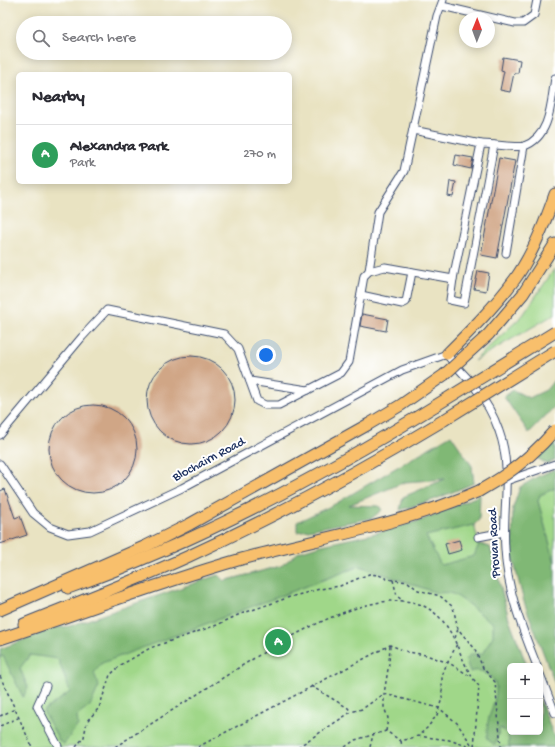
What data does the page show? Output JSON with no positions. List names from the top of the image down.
{
  "streets": {
    "street": ["Blochairn Road", "Provan Road"]
  },
  "crossings": [
    ["Blochairn Road", "Provan Road"]
  ],
  "north": "top",
  "page": {
    "search": "Search here",
    "heading": "Nearby",
    "list": [
      {
        "mark": "A",
        "name": "Alexandra Park",
        "note": "Park",
        "value": "270 m"
      }
    ],
    "pins": "A",
    "map_buttons": ["+", "−"]
  }
}
